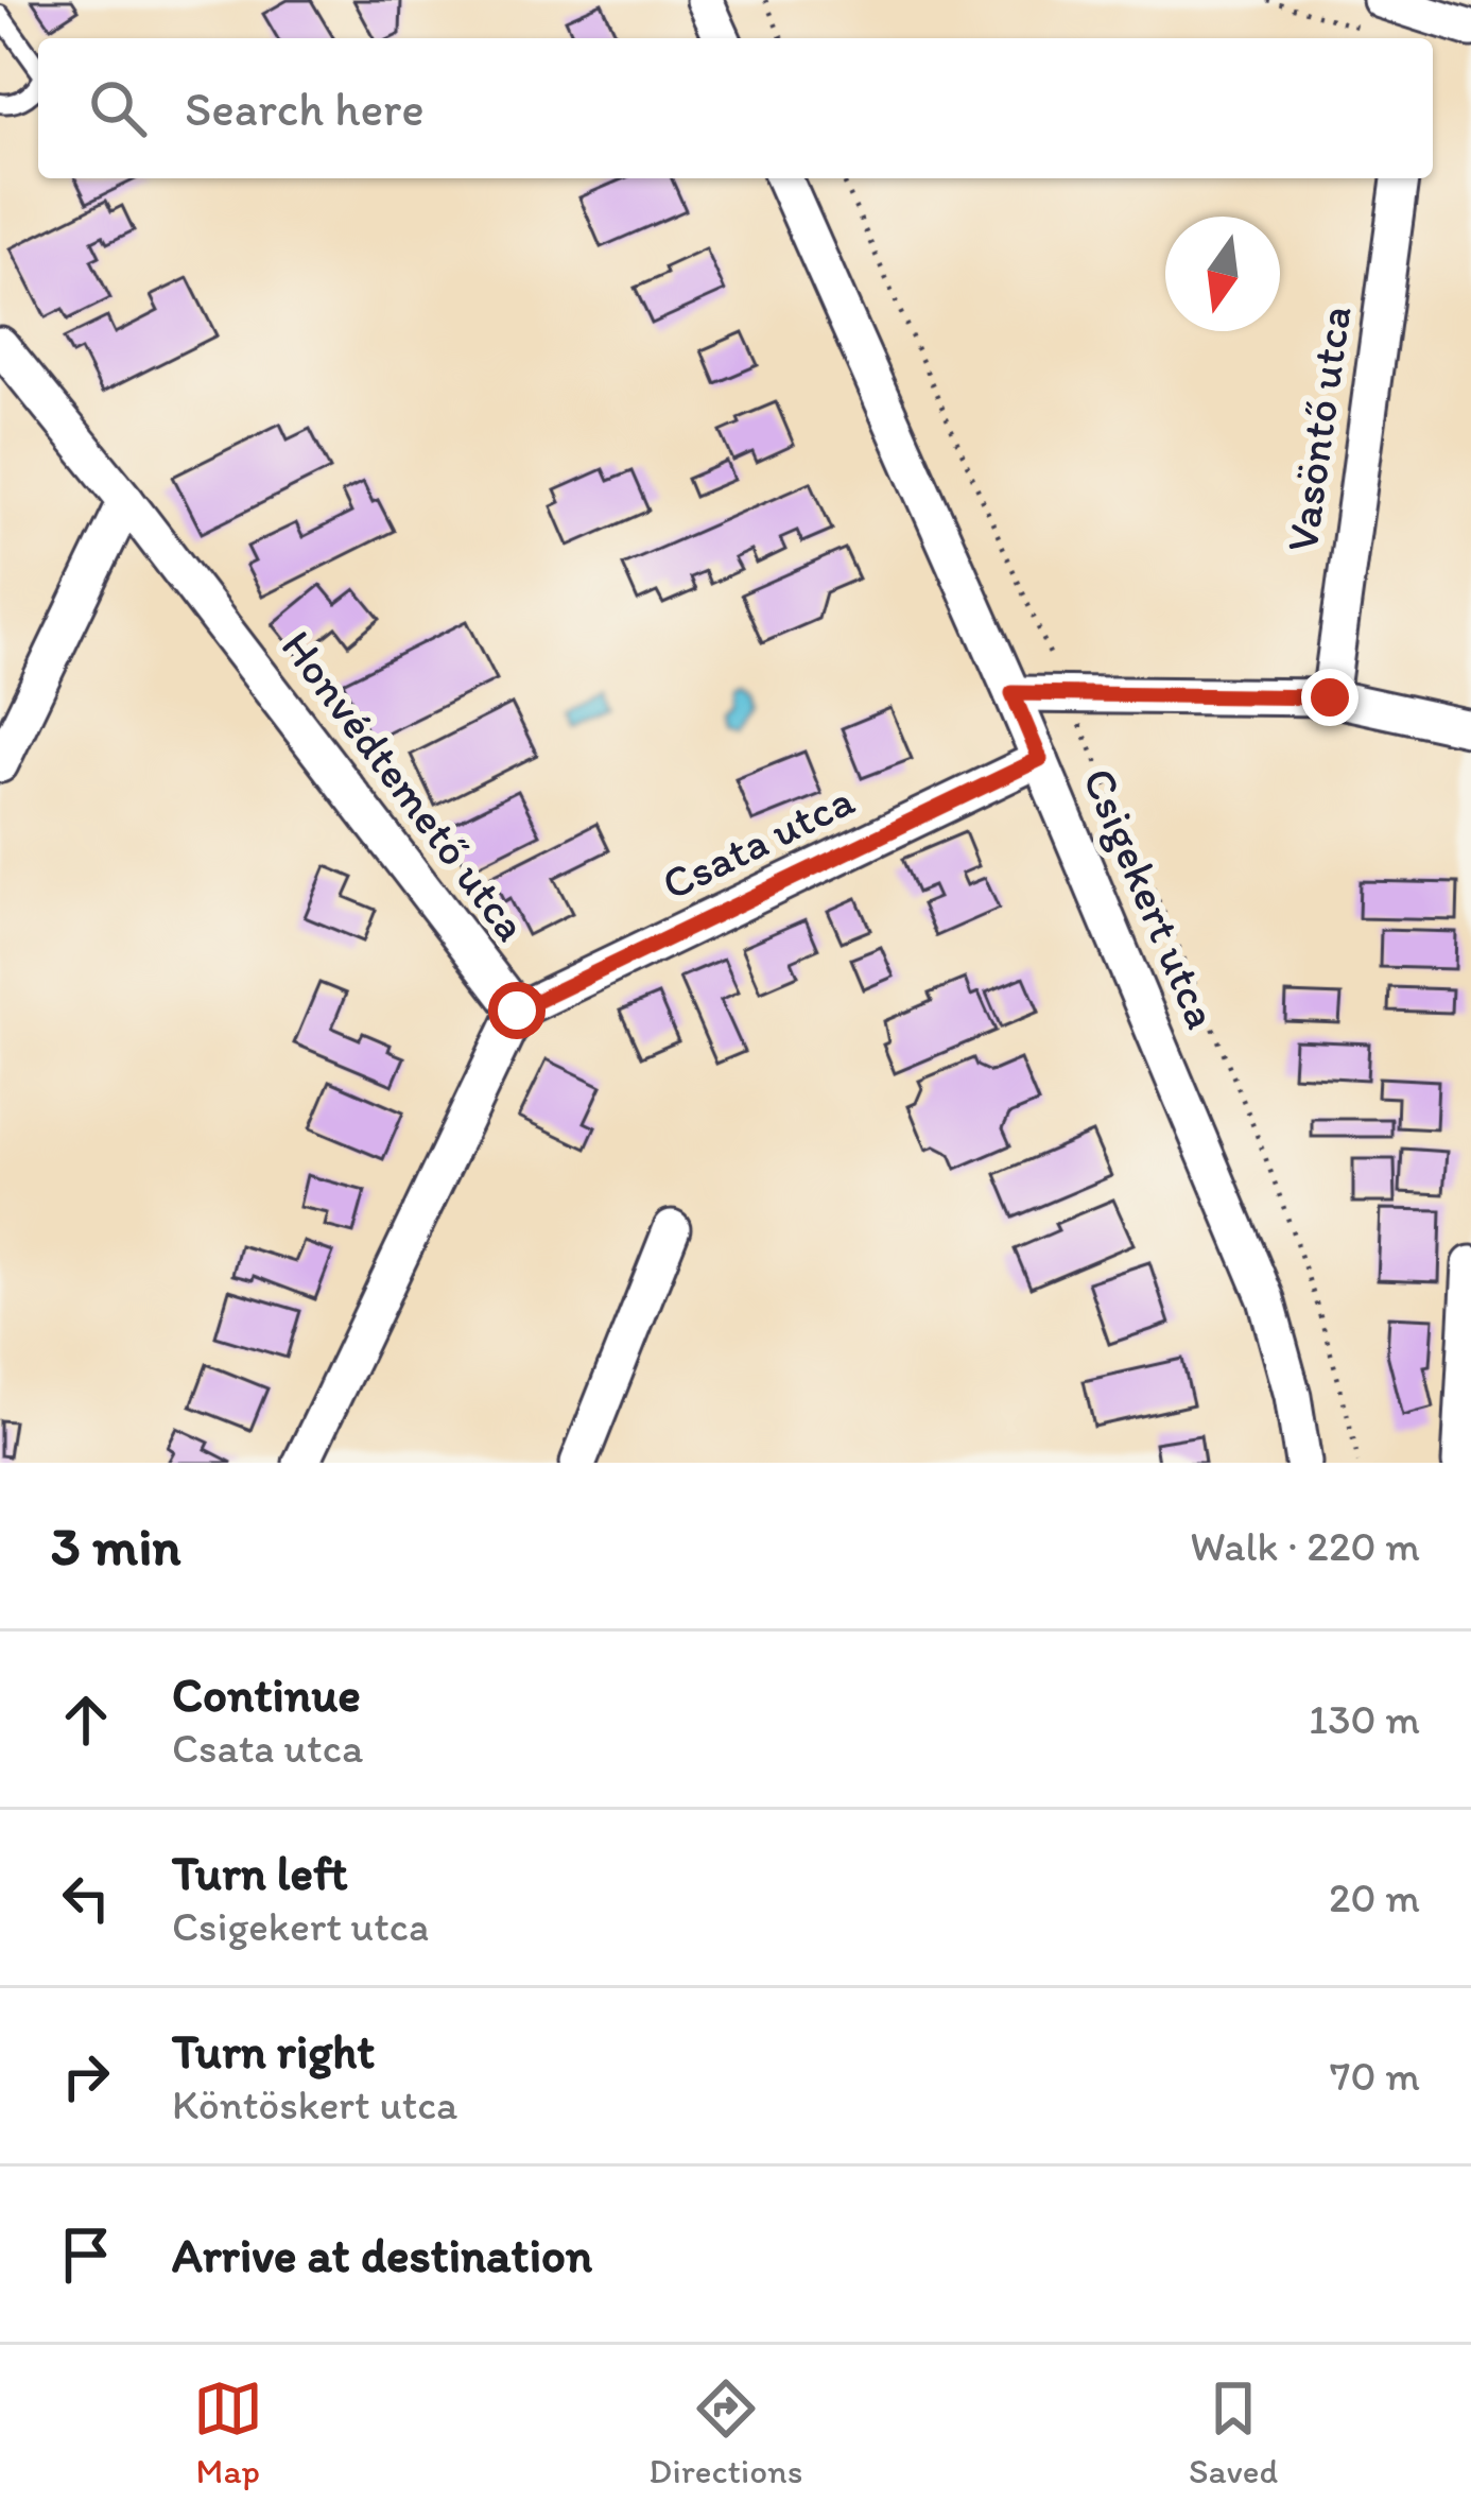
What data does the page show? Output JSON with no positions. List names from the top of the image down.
{
  "streets": {
    "street": [
      "Vasöntő utca",
      "Honvédtemető utca",
      "Csata utca",
      "Csigekert utca"
    ]
  },
  "crossings": [
    ["Honvédtemető utca", "Csata utca"],
    ["Csata utca", "Csigekert utca"]
  ],
  "north": "bottom",
  "page": {
    "search": "Search here",
    "heading": ["3 min", "Walk · 220 m"],
    "list": [
      ["Continue", "Csata utca", "130 m"],
      ["Turn left", "Csigekert utca", "20 m"],
      ["Turn right", "Köntöskert utca", "70 m"],
      "Arrive at destination"
    ],
    "nav": ["Map", "Directions", "Saved"]
  }
}
